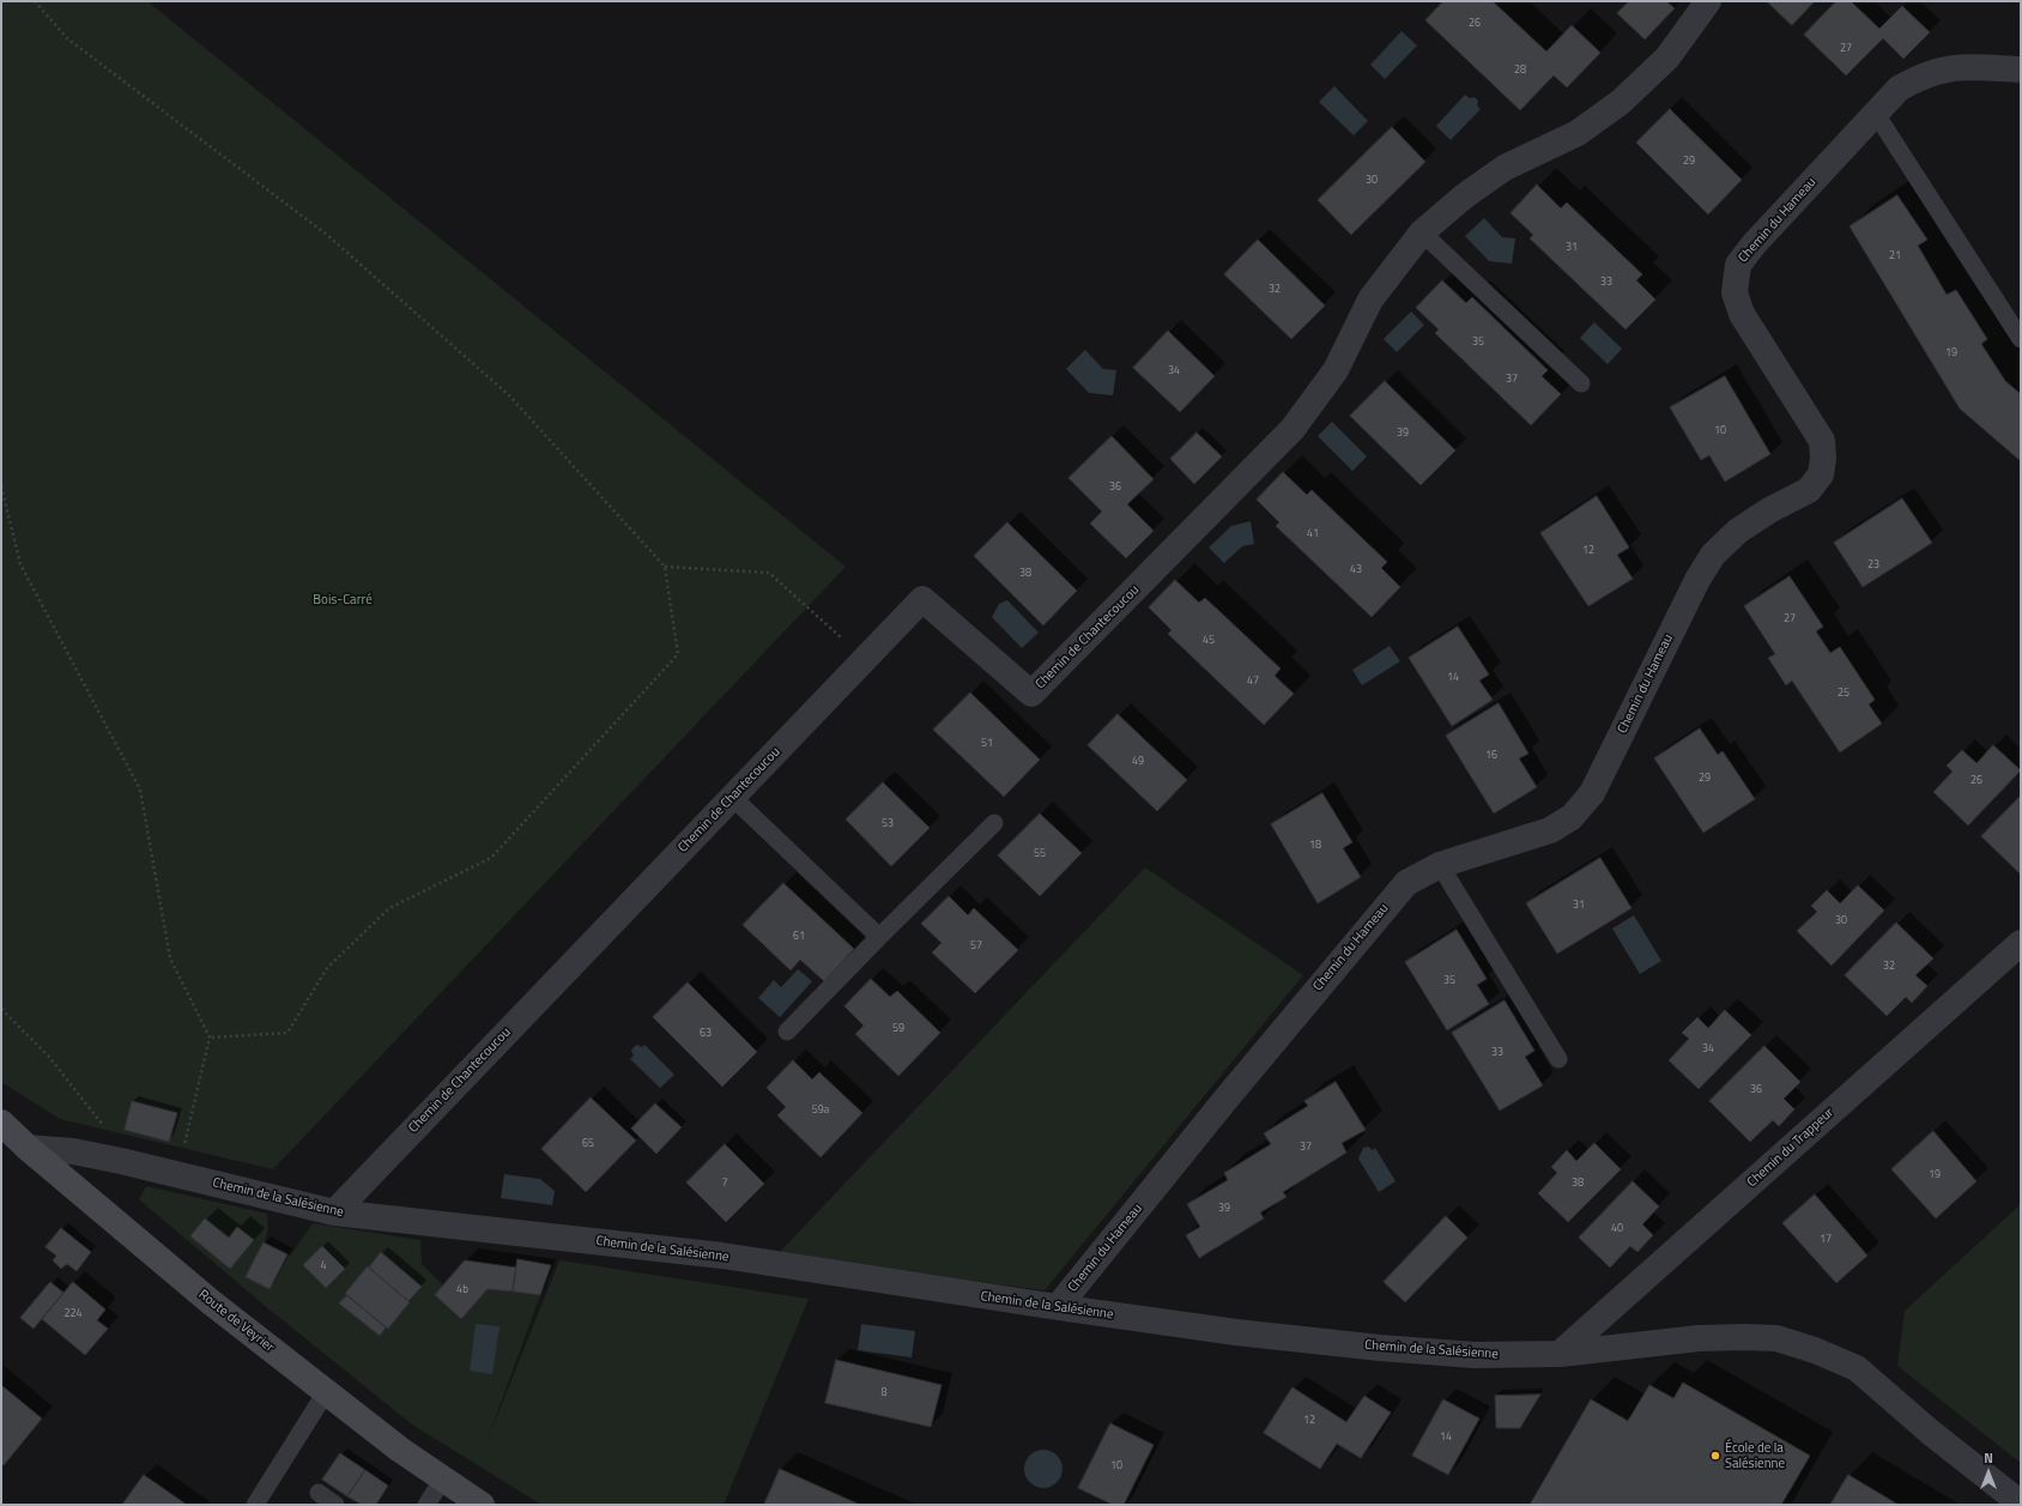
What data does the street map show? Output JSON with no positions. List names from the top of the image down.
{
  "streets": {
    "street": [
      "Chemin du Hameau",
      "Chemin de Chantecoucou",
      "Chemin du Trappeur",
      "Chemin de la Salésienne",
      "Route de Veyrier"
    ]
  },
  "crossings": [
    ["Chemin du Hameau", "Chemin de la Salésienne"],
    ["Chemin de Chantecoucou", "Chemin de la Salésienne"],
    ["Chemin du Trappeur", "Chemin de la Salésienne"],
    ["Chemin de la Salésienne", "Route de Veyrier"]
  ],
  "parks": ["Bois-Carré"],
  "places": ["École de la Salésienne"],
  "house_numbers": [
    "26",
    "27",
    "28",
    "29",
    "30",
    "31",
    "21",
    "33",
    "32",
    "35",
    "19",
    "34",
    "37",
    "10",
    "39",
    "36",
    "41",
    "12",
    "23",
    "43",
    "38",
    "27",
    "45",
    "14",
    "47",
    "25",
    "51",
    "16",
    "49",
    "29",
    "26",
    "53",
    "18",
    "55",
    "31",
    "30",
    "61",
    "57",
    "32",
    "35",
    "59",
    "63",
    "34",
    "33",
    "36",
    "59a",
    "65",
    "37",
    "19",
    "7",
    "38",
    "39",
    "40",
    "17",
    "4",
    "4b",
    "224",
    "8",
    "12",
    "14",
    "10"
  ],
  "north": "top"
}
